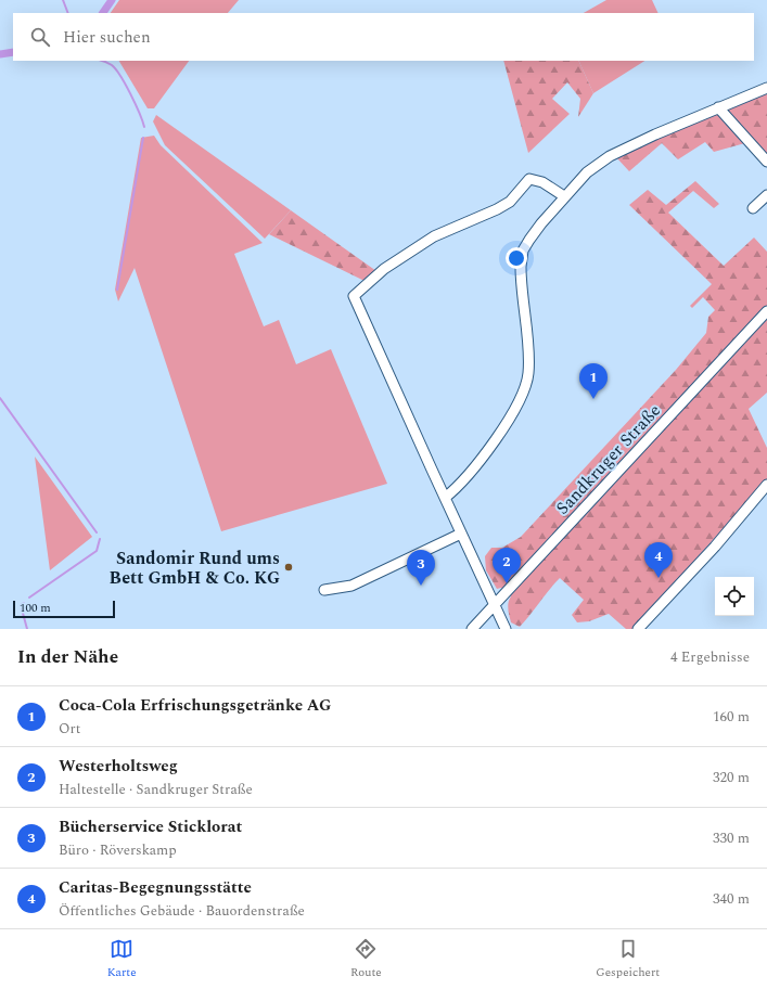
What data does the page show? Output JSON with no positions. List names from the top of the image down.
{
  "streets": {
    "street": ["Sandkruger Straße"]
  },
  "places": ["Sandomir Rund ums Bett GmbH & Co. KG"],
  "scale_bar": "100 m",
  "page": {
    "search": "Hier suchen",
    "pins": [
      "1",
      "4",
      "2",
      "3"
    ],
    "scale": "100 m",
    "heading": ["In der Nähe", "4 Ergebnisse"],
    "list": [
      {
        "mark": "1",
        "name": "Coca-Cola Erfrischungsgetränke AG",
        "note": "Ort",
        "value": "160 m"
      },
      {
        "mark": "2",
        "name": "Westerholtsweg",
        "note": "Haltestelle · Sandkruger Straße",
        "value": "320 m"
      },
      {
        "mark": "3",
        "name": "Bücherservice Sticklorat",
        "note": "Büro · Röverskamp",
        "value": "330 m"
      },
      {
        "mark": "4",
        "name": "Caritas-Begegnungsstätte",
        "note": "Öffentliches Gebäude · Bauordenstraße",
        "value": "340 m"
      }
    ],
    "nav": ["Karte", "Route", "Gespeichert"]
  }
}
